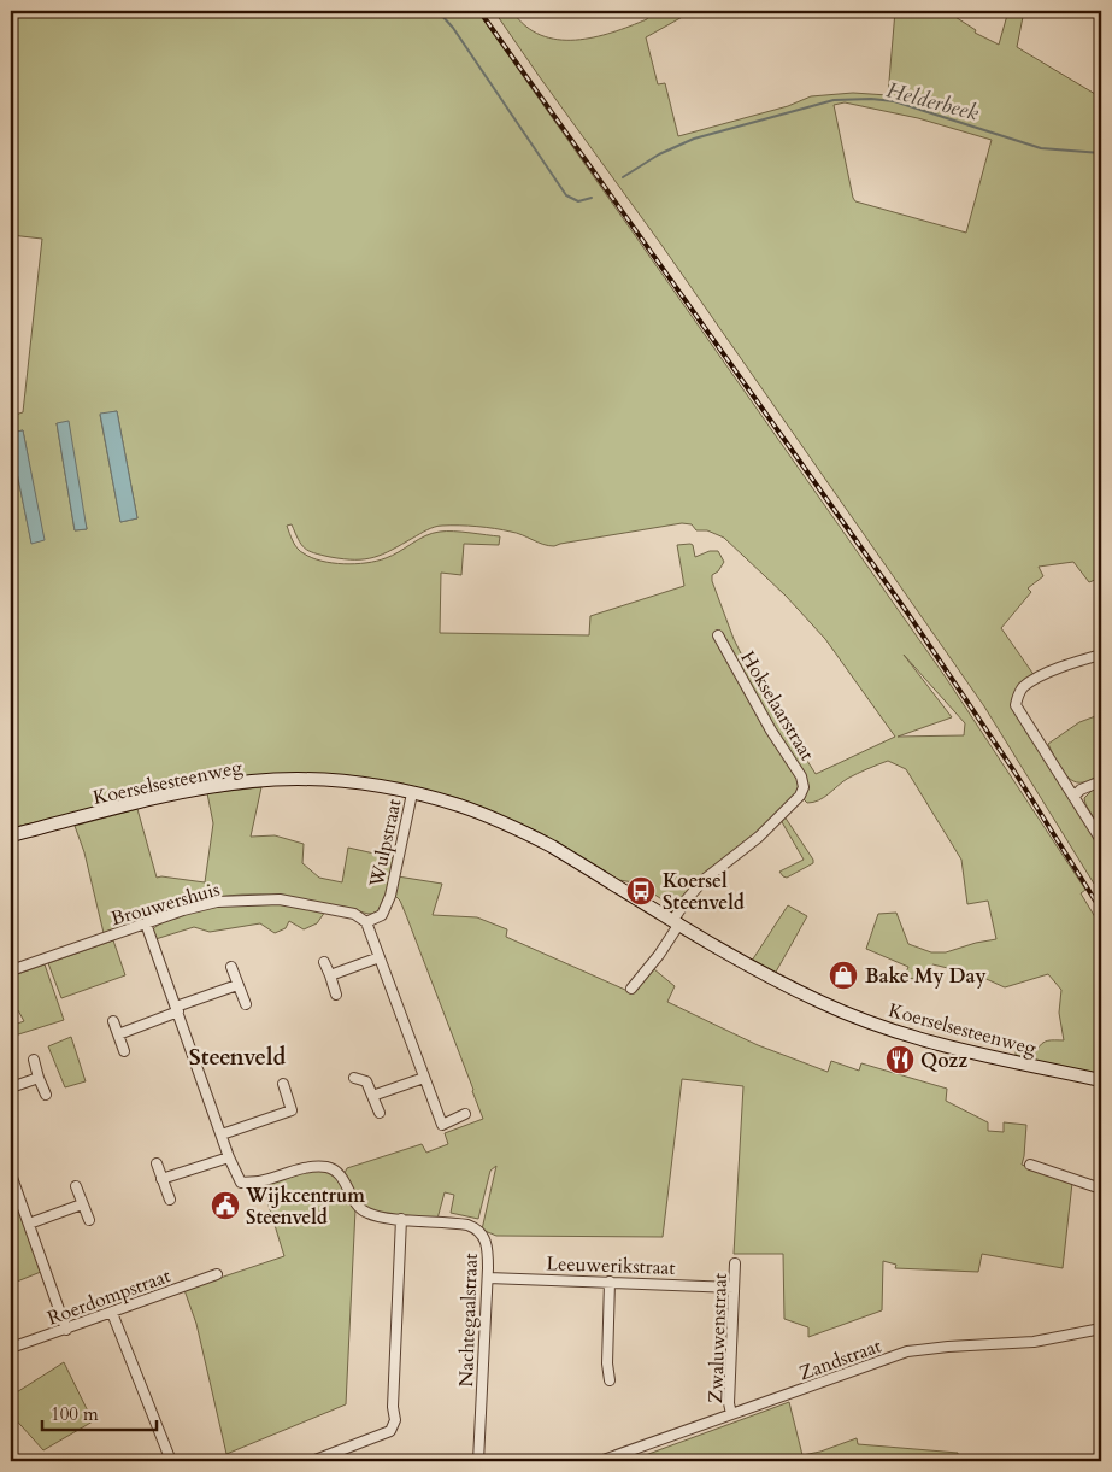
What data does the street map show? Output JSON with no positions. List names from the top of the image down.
{
  "streets": {
    "street": [
      "Hokselaarstraat",
      "Koerselsesteenweg",
      "Wulpstraat",
      "Brouwershuis",
      "Leeuwerikstraat",
      "Roerdompstraat",
      "Nachtegaalstraat",
      "Zwaluwenstraat",
      "Zandstraat"
    ]
  },
  "crossings": [
    ["Hokselaarstraat", "Koerselsesteenweg"],
    ["Koerselsesteenweg", "Wulpstraat"],
    ["Wulpstraat", "Brouwershuis"],
    ["Leeuwerikstraat", "Nachtegaalstraat"],
    ["Leeuwerikstraat", "Zwaluwenstraat"],
    ["Zwaluwenstraat", "Zandstraat"]
  ],
  "districts": ["Steenveld"],
  "water": ["Helderbeek"],
  "places": {
    "bus stop": ["Koersel Steenveld"],
    "shop": ["Bake My Day"],
    "restaurant": ["Qozz"],
    "public building": ["Wijkcentrum Steenveld"]
  },
  "scale_bar": "100 m"
}
